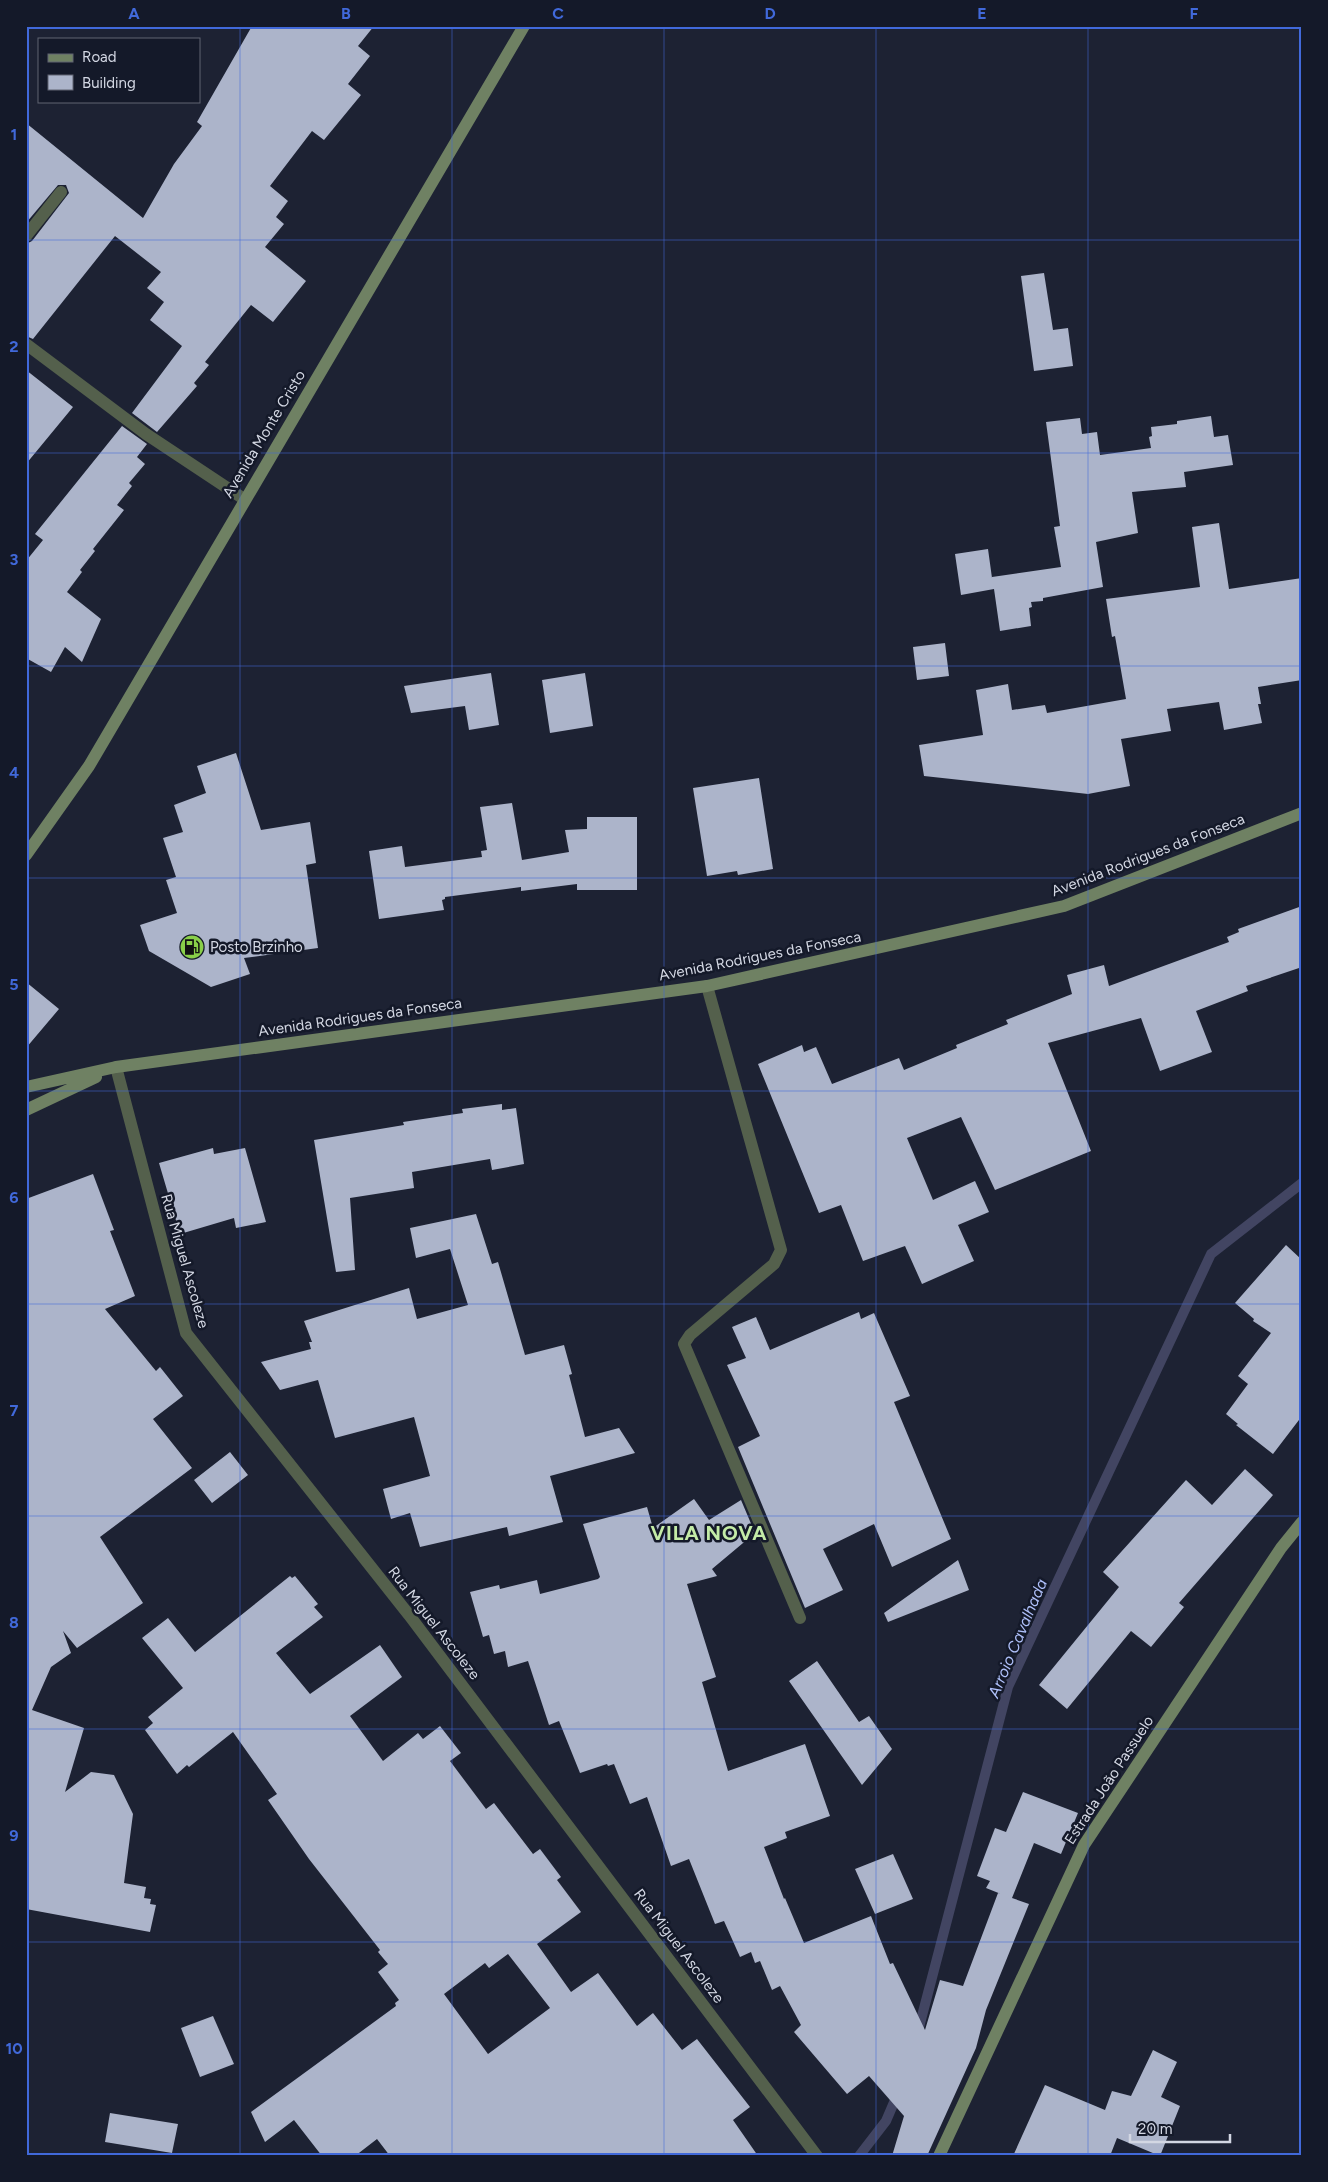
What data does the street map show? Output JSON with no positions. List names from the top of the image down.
{
  "streets": {
    "main road": ["Avenida Monte Cristo", "Avenida Rodrigues da Fonseca", "Estrada João Passuelo"],
    "street": ["Rua Miguel Ascoleze"]
  },
  "crossings": [
    ["Avenida Rodrigues da Fonseca", "Rua Miguel Ascoleze"]
  ],
  "districts": ["VILA NOVA"],
  "water": ["Arroio Cavalhada"],
  "places": {
    "fuel station": ["Posto Brzinho"]
  },
  "legend": ["Road", "Building"],
  "scale_bar": "20 m",
  "grid": {
    "columns": [
      "A",
      "B",
      "C",
      "D",
      "E",
      "F"
    ],
    "rows": [
      "1",
      "2",
      "3",
      "4",
      "5",
      "6",
      "7",
      "8",
      "9",
      "10"
    ]
  }
}
